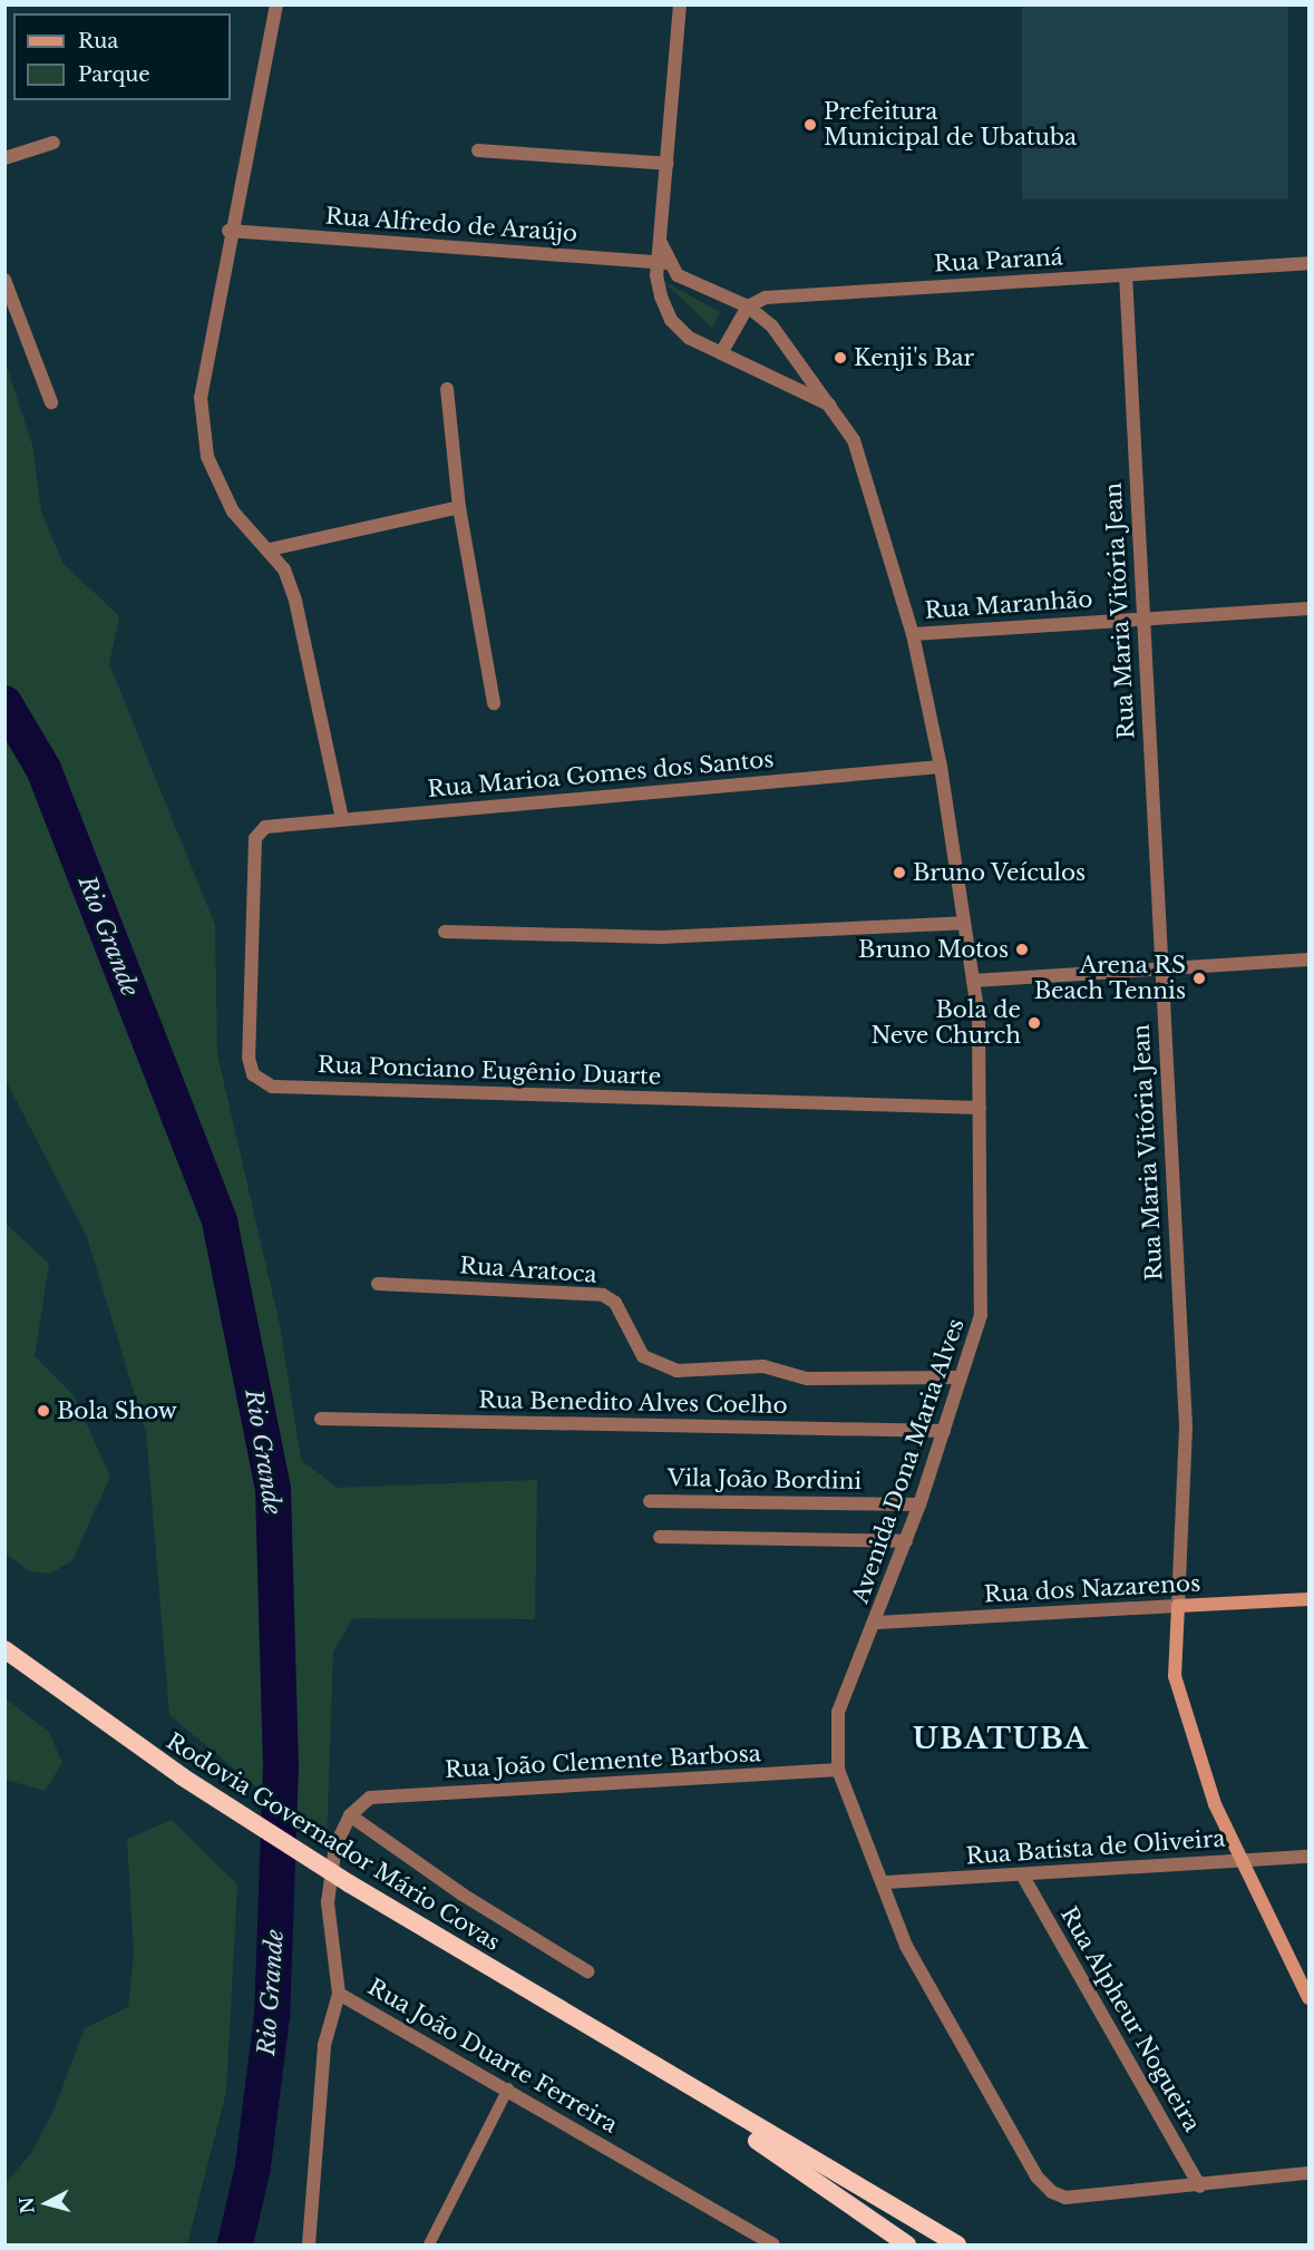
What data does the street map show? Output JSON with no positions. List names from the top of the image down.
{
  "streets": {
    "highway": ["Rodovia Governador Mário Covas"],
    "main road": ["Rua Maria Vitória Jean", "Rua dos Nazarenos"],
    "street": [
      "Rua Alfredo de Araújo",
      "Rua Paraná",
      "Rua Maranhão",
      "Rua Marioa Gomes dos Santos",
      "Rua Ponciano Eugênio Duarte",
      "Rua Aratoca",
      "Rua Benedito Alves Coelho",
      "Avenida Dona Maria Alves",
      "Vila João Bordini",
      "Rua João Clemente Barbosa",
      "Rua Batista de Oliveira",
      "Rua Alpheur Nogueira",
      "Rua João Duarte Ferreira"
    ]
  },
  "crossings": [
    ["Rua Alfredo de Araújo", "Avenida Dona Maria Alves"],
    ["Rua Paraná", "Rua Maria Vitória Jean"],
    ["Rua Paraná", "Avenida Dona Maria Alves"],
    ["Rua Maranhão", "Rua Maria Vitória Jean"],
    ["Rua Maranhão", "Avenida Dona Maria Alves"],
    ["Rua Maria Vitória Jean", "Rua dos Nazarenos"],
    ["Rua Maria Vitória Jean", "Rua Batista de Oliveira"],
    ["Rua Marioa Gomes dos Santos", "Rua Ponciano Eugênio Duarte"],
    ["Rua Marioa Gomes dos Santos", "Avenida Dona Maria Alves"],
    ["Rua Ponciano Eugênio Duarte", "Avenida Dona Maria Alves"],
    ["Rua Aratoca", "Avenida Dona Maria Alves"],
    ["Rua Benedito Alves Coelho", "Avenida Dona Maria Alves"],
    ["Avenida Dona Maria Alves", "Vila João Bordini"],
    ["Avenida Dona Maria Alves", "Rua dos Nazarenos"],
    ["Avenida Dona Maria Alves", "Rua João Clemente Barbosa"],
    ["Avenida Dona Maria Alves", "Rua Batista de Oliveira"],
    ["Avenida Dona Maria Alves", "Rua Alpheur Nogueira"],
    ["Rua Batista de Oliveira", "Rua Alpheur Nogueira"]
  ],
  "districts": ["UBATUBA"],
  "water": ["Rio Grande"],
  "places": [
    "Prefeitura Municipal de Ubatuba",
    "Kenji's Bar",
    "Bruno Veículos",
    "Bruno Motos",
    "Arena RS Beach Tennis",
    "Bola de Neve Church",
    "Bola Show"
  ],
  "legend": ["Rua", "Parque"],
  "north": "left"
}
